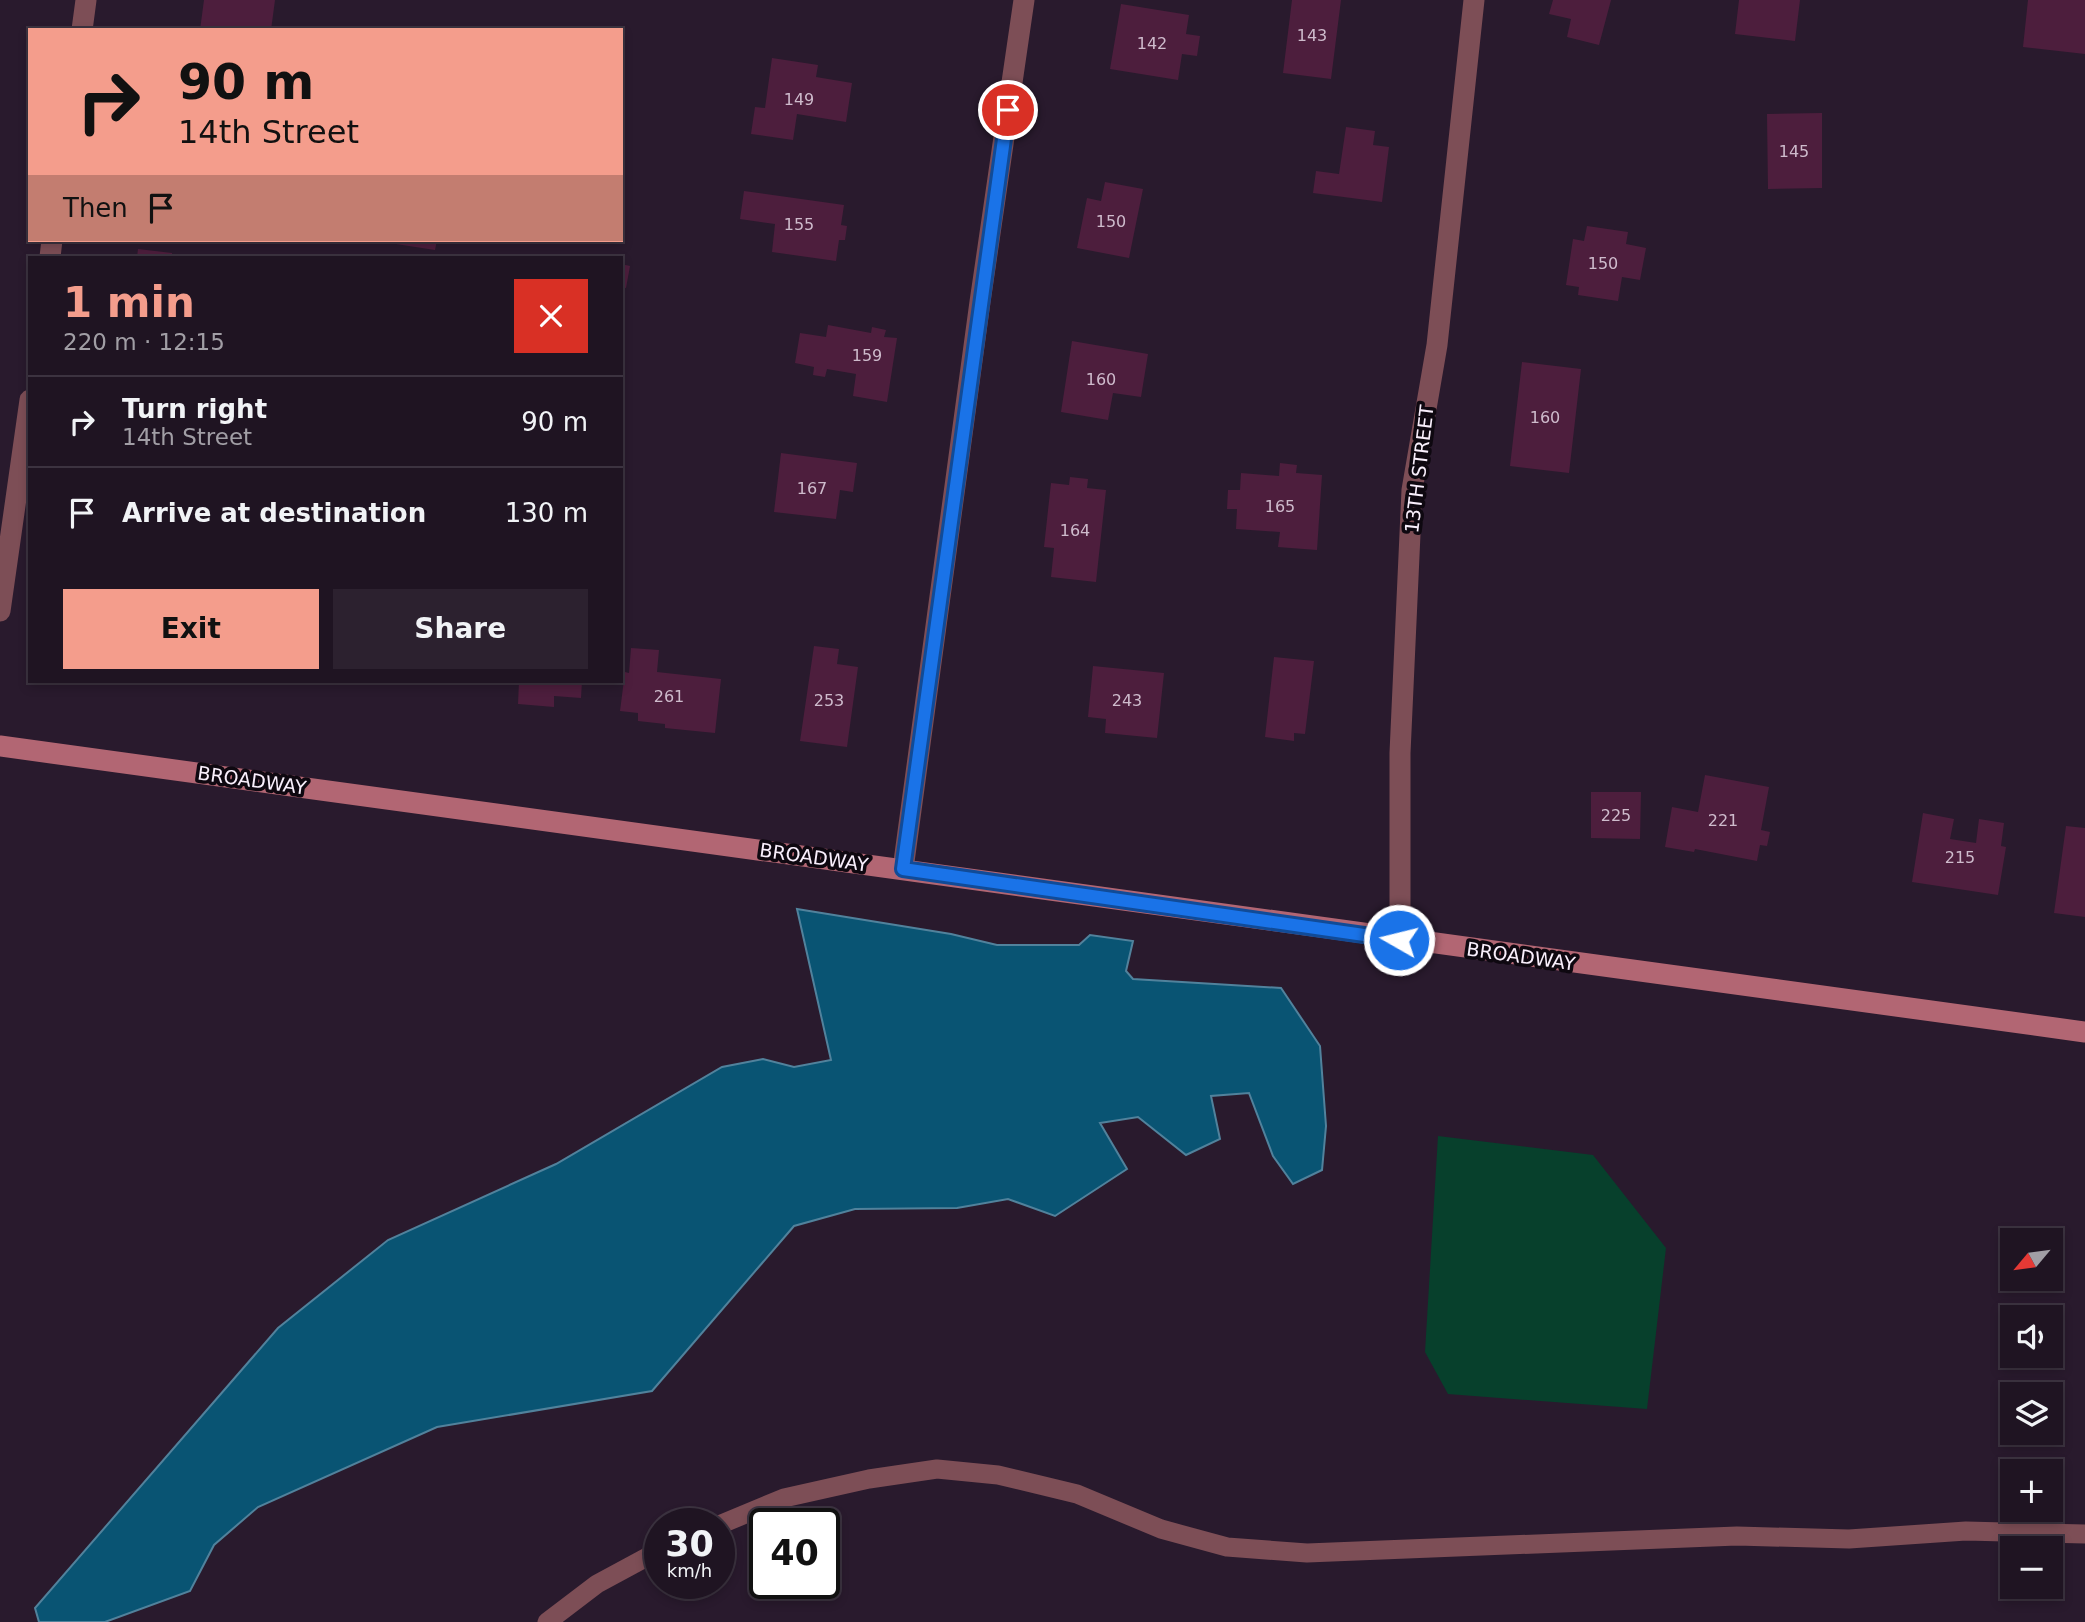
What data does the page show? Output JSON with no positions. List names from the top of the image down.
{
  "streets": {
    "street": ["13TH STREET", "BROADWAY"]
  },
  "crossings": [
    ["13TH STREET", "BROADWAY"]
  ],
  "house_numbers": [
    "143",
    "142",
    "149",
    "145",
    "150",
    "155",
    "150",
    "159",
    "160",
    "160",
    "167",
    "165",
    "164",
    "261",
    "253",
    "243",
    "225",
    "221",
    "215"
  ],
  "north": "bottom left",
  "page": {
    "turn": ["90 m", "14th Street"],
    "then": "Then",
    "heading": ["1 min", "220 m · 12:15"],
    "list": [
      {
        "name": "Turn right",
        "note": "14th Street",
        "value": "90 m"
      },
      {
        "name": "Arrive at destination",
        "value": "130 m"
      }
    ],
    "buttons": ["Exit", "Share"],
    "map_buttons": ["+", "−"],
    "speed": "30 km/h",
    "limit": "40"
  }
}
